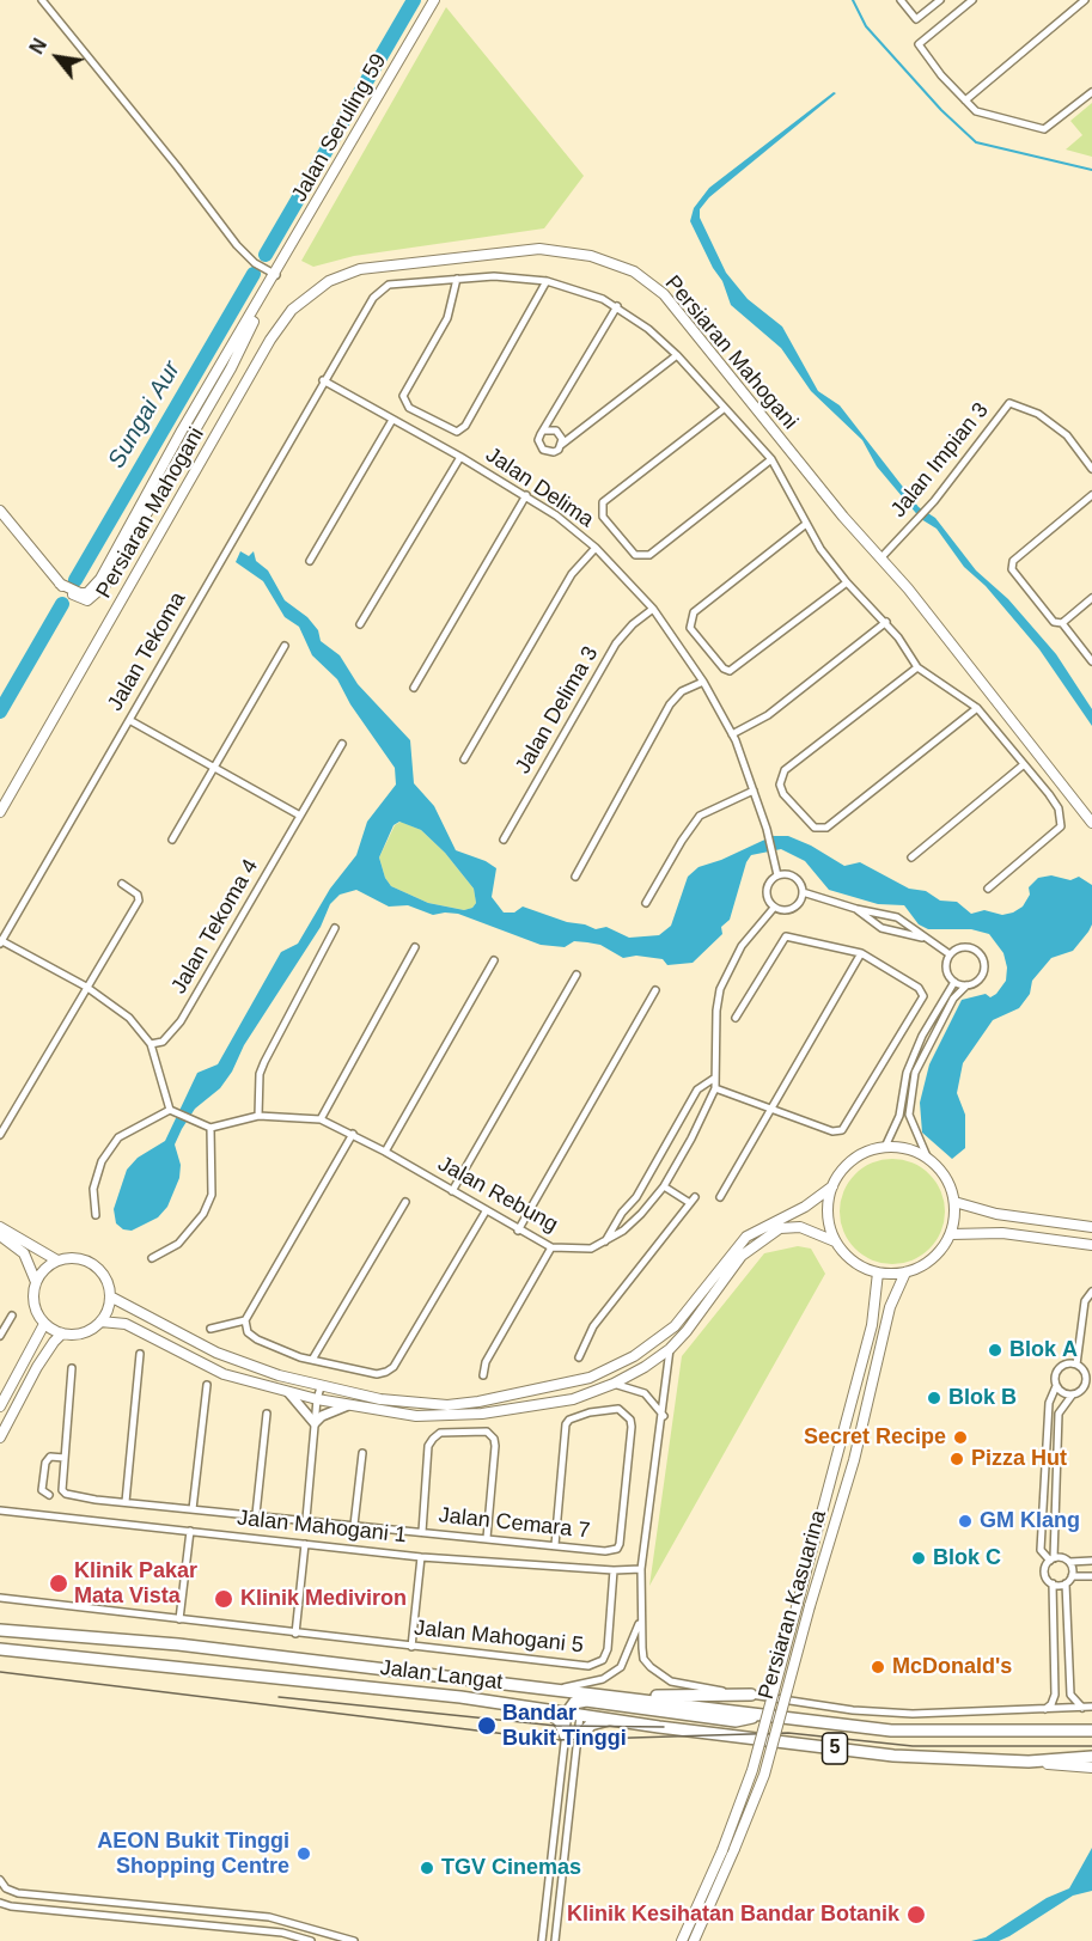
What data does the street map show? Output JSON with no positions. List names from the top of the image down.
{
  "streets": {
    "highway": ["Jalan Langat", "5"],
    "main road": ["Jalan Seruling 59", "Persiaran Mahogani", "Persiaran Kasuarina"],
    "street": [
      "Jalan Impian 3",
      "Jalan Delima",
      "Jalan Tekoma",
      "Jalan Delima 3",
      "Jalan Tekoma 4",
      "Jalan Rebung",
      "Jalan Cemara 7",
      "Jalan Mahogani 1",
      "Jalan Mahogani 5"
    ]
  },
  "crossings": [
    ["Persiaran Mahogani", "Jalan Impian 3"],
    ["Jalan Delima", "Jalan Tekoma"],
    ["Jalan Delima", "Jalan Delima 3"],
    ["Jalan Delima", "Jalan Rebung"],
    ["Jalan Mahogani 1", "Jalan Mahogani 5"],
    ["Jalan Langat", "5"]
  ],
  "water": ["Sungai Aur"],
  "places": [
    "Blok A",
    "Blok B",
    "Secret Recipe",
    "Pizza Hut",
    "GM Klang",
    "Blok C",
    "Klinik Pakar Mata Vista",
    "Klinik Mediviron",
    "McDonald's",
    "Bandar Bukit Tinggi",
    "AEON Bukit Tinggi Shopping Centre",
    "TGV Cinemas",
    "Klinik Kesihatan Bandar Botanik"
  ],
  "north": "top left"
}
